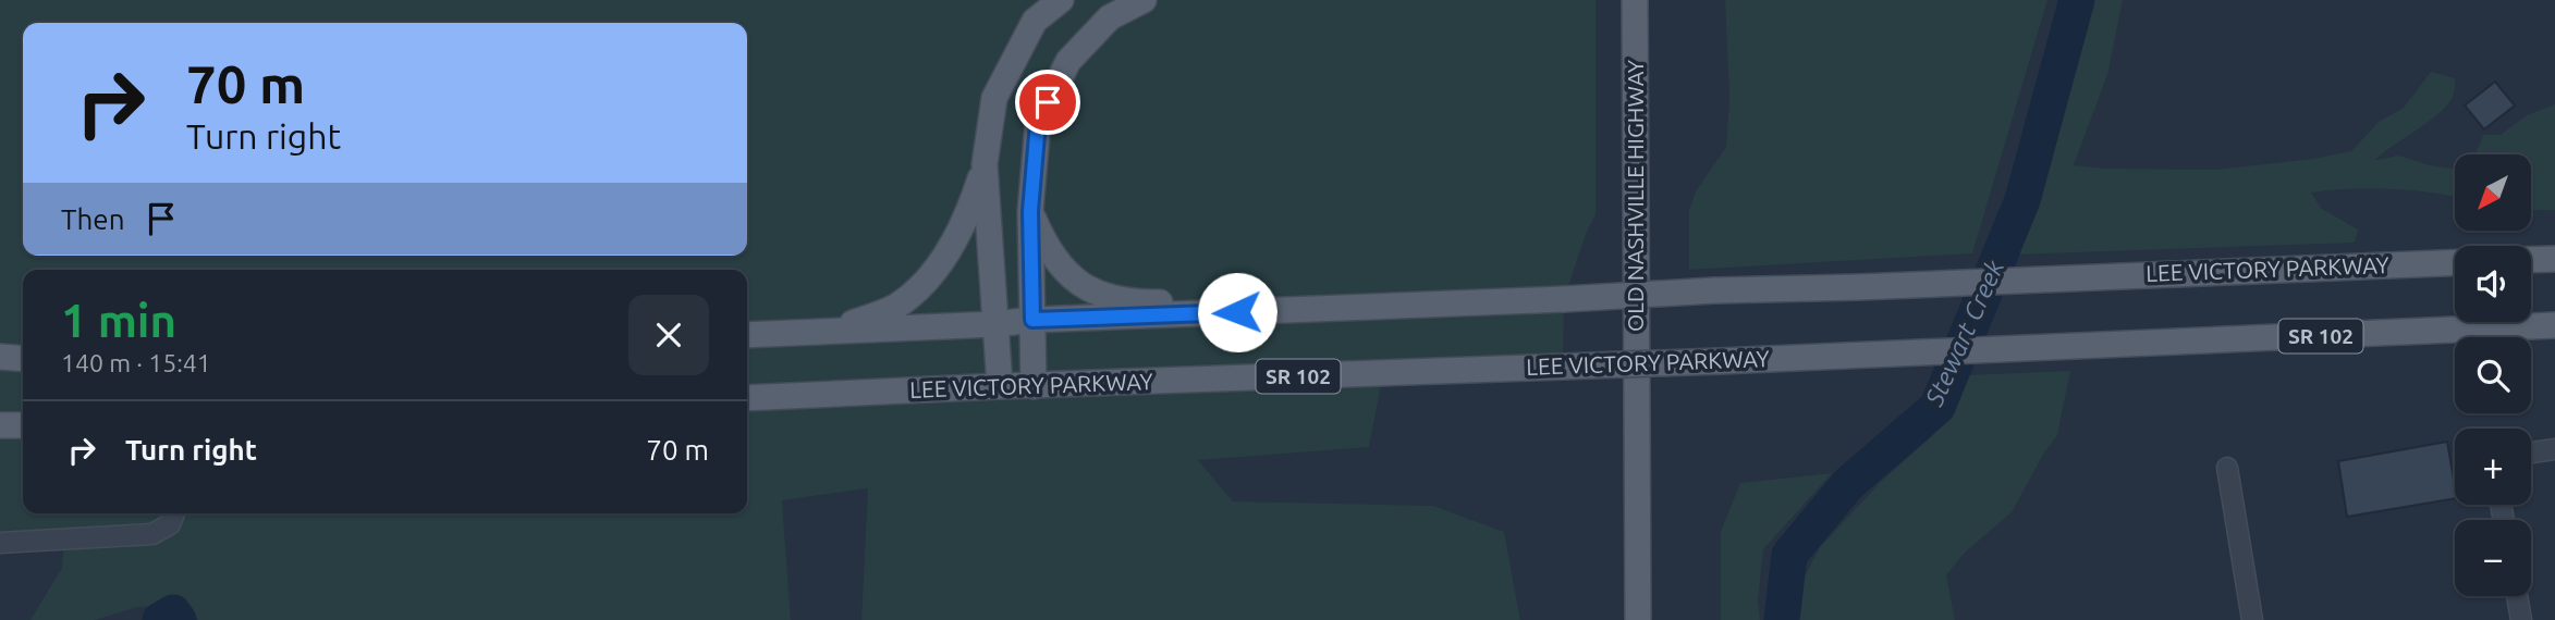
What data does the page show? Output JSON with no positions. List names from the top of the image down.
{
  "streets": {
    "main road": ["OLD NASHVILLE HIGHWAY", "LEE VICTORY PARKWAY", "SR 102"]
  },
  "water": ["Stewart Creek"],
  "north": "bottom left",
  "page": {
    "turn": ["70 m", "Turn right"],
    "map_buttons": ["+", "−"],
    "then": "Then",
    "heading": ["1 min", "140 m · 15:41"],
    "list": [
      {
        "name": "Turn right",
        "value": "70 m"
      }
    ]
  }
}
